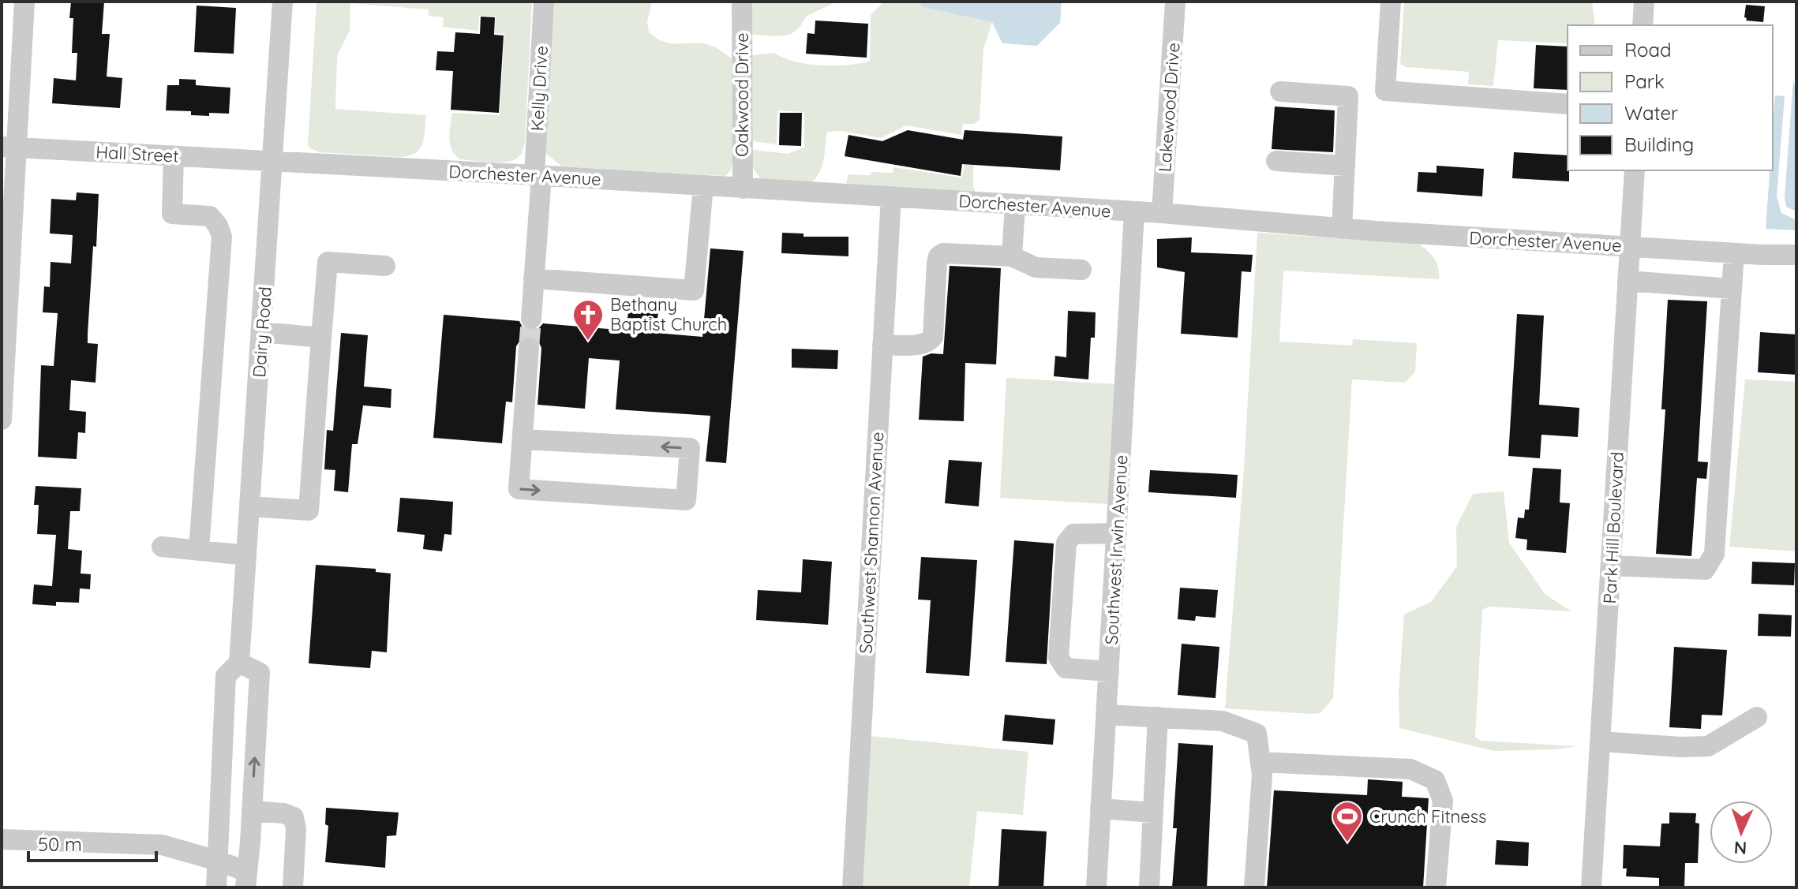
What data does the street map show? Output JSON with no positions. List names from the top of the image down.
{
  "streets": {
    "street": [
      "Kelly Drive",
      "Oakwood Drive",
      "Lakewood Drive",
      "Hall Street",
      "Dorchester Avenue",
      "Dairy Road",
      "Park Hill Boulevard",
      "Southwest Shannon Avenue",
      "Southwest Irwin Avenue"
    ]
  },
  "crossings": [
    ["Kelly Drive", "Dorchester Avenue"],
    ["Oakwood Drive", "Dorchester Avenue"],
    ["Lakewood Drive", "Dorchester Avenue"],
    ["Hall Street", "Dorchester Avenue"],
    ["Hall Street", "Dairy Road"],
    ["Dorchester Avenue", "Dairy Road"],
    ["Dorchester Avenue", "Park Hill Boulevard"],
    ["Dorchester Avenue", "Southwest Shannon Avenue"],
    ["Dorchester Avenue", "Southwest Irwin Avenue"]
  ],
  "places": {
    "church": ["Bethany Baptist Church"],
    "sports": ["Crunch Fitness"]
  },
  "legend": [
    "Road",
    "Park",
    "Water",
    "Building"
  ],
  "scale_bar": "50 m",
  "north": "bottom"
}
